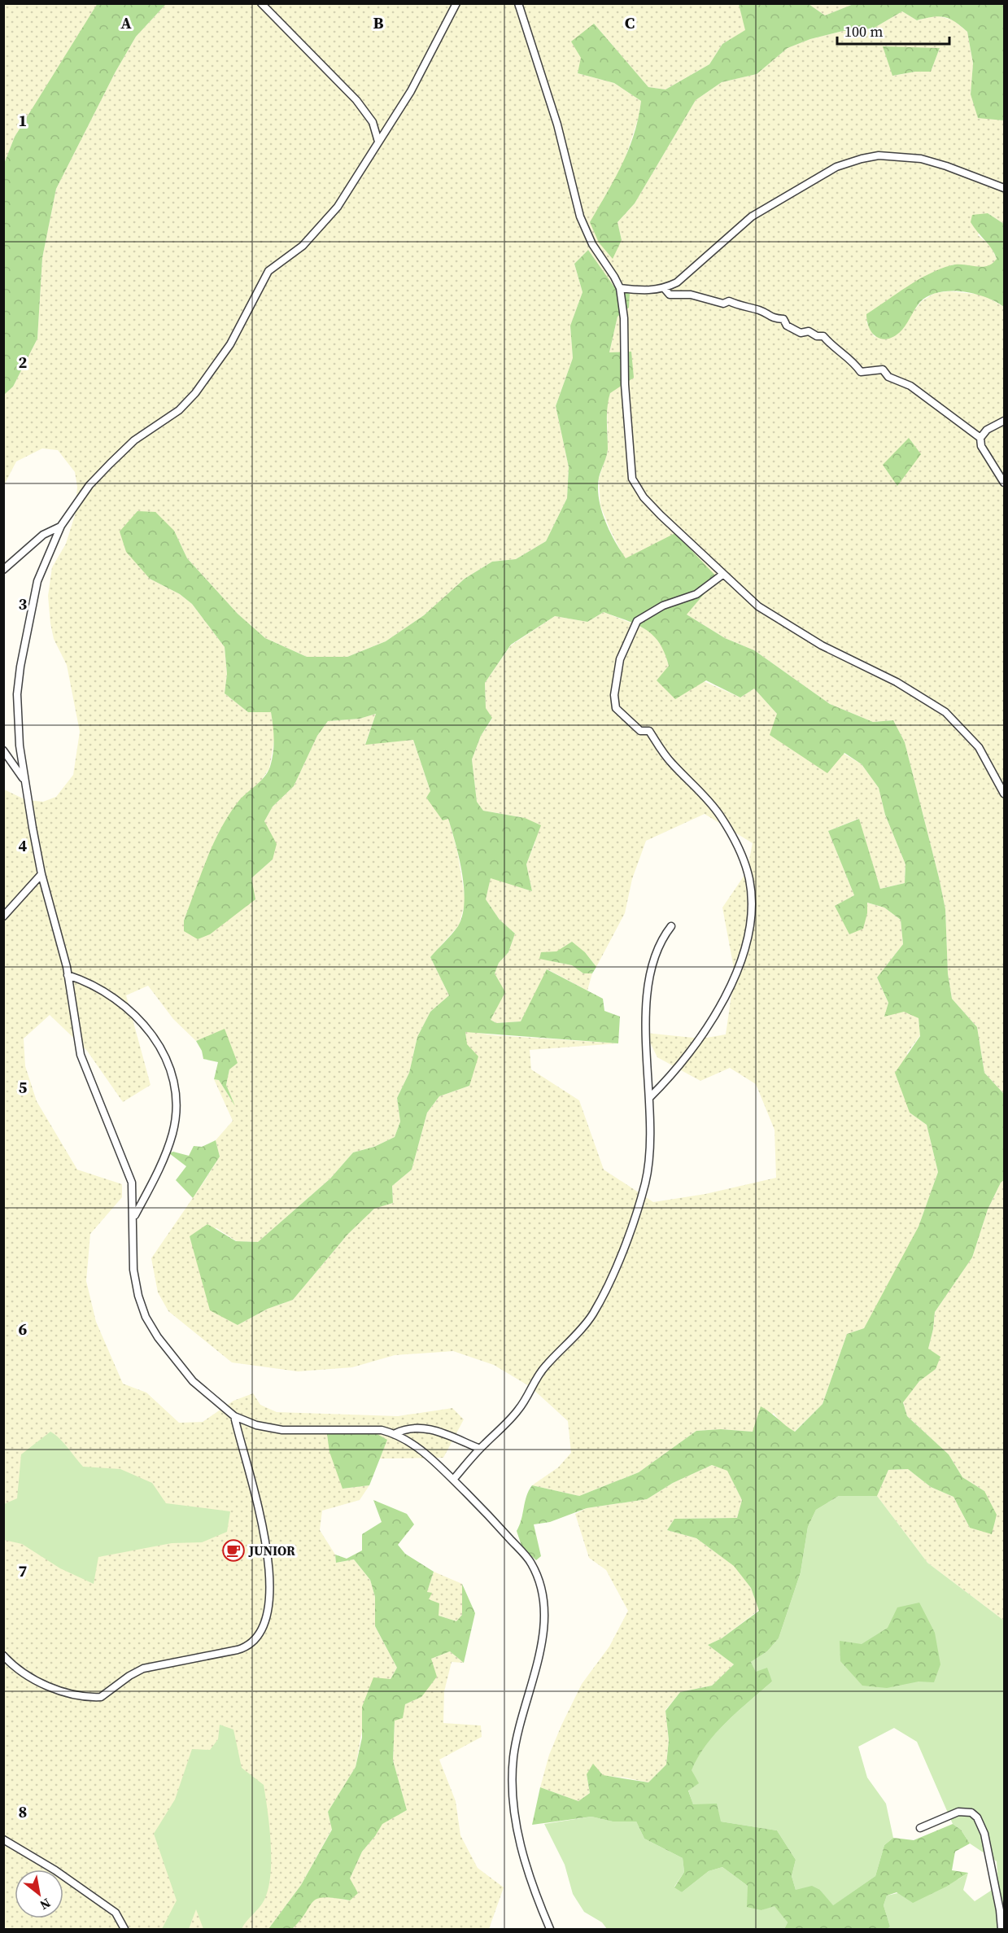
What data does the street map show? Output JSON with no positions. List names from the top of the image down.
{
  "places": {
    "cafe": ["JUNIOR"]
  },
  "scale_bar": "100 m",
  "north": "bottom right",
  "grid": {
    "columns": ["A", "B", "C"],
    "rows": [
      "1",
      "2",
      "3",
      "4",
      "5",
      "6",
      "7",
      "8"
    ]
  }
}
